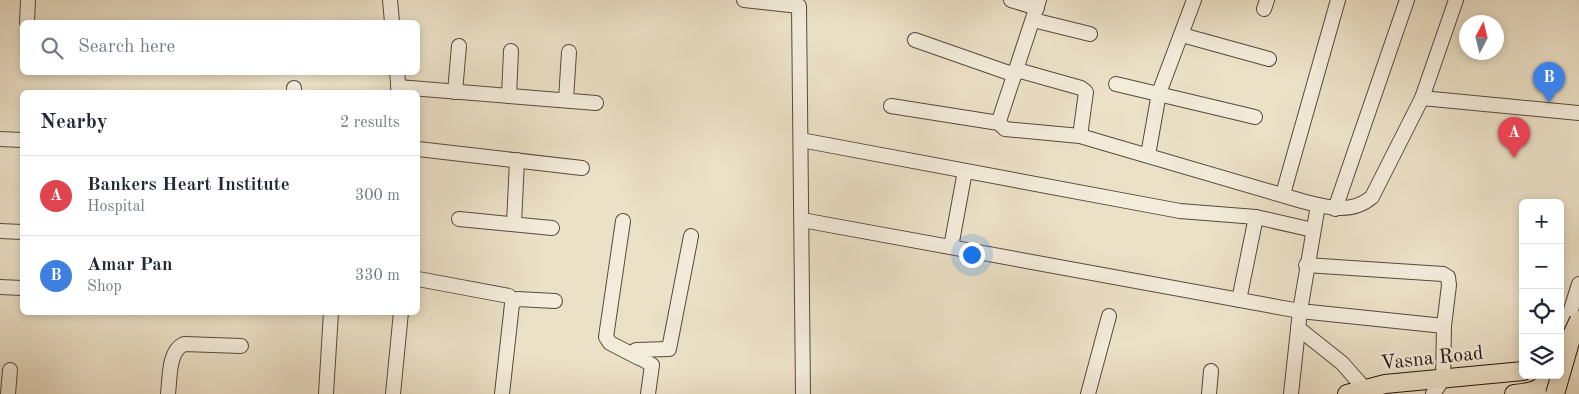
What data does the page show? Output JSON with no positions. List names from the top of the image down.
{
  "streets": {
    "main road": ["Vasna Road"]
  },
  "north": "top",
  "page": {
    "search": "Search here",
    "pins": ["B", "A"],
    "heading": ["Nearby", "2 results"],
    "list": [
      {
        "mark": "A",
        "name": "Bankers Heart Institute",
        "note": "Hospital",
        "value": "300 m"
      },
      {
        "mark": "B",
        "name": "Amar Pan",
        "note": "Shop",
        "value": "330 m"
      }
    ],
    "map_buttons": ["+", "−"]
  }
}
